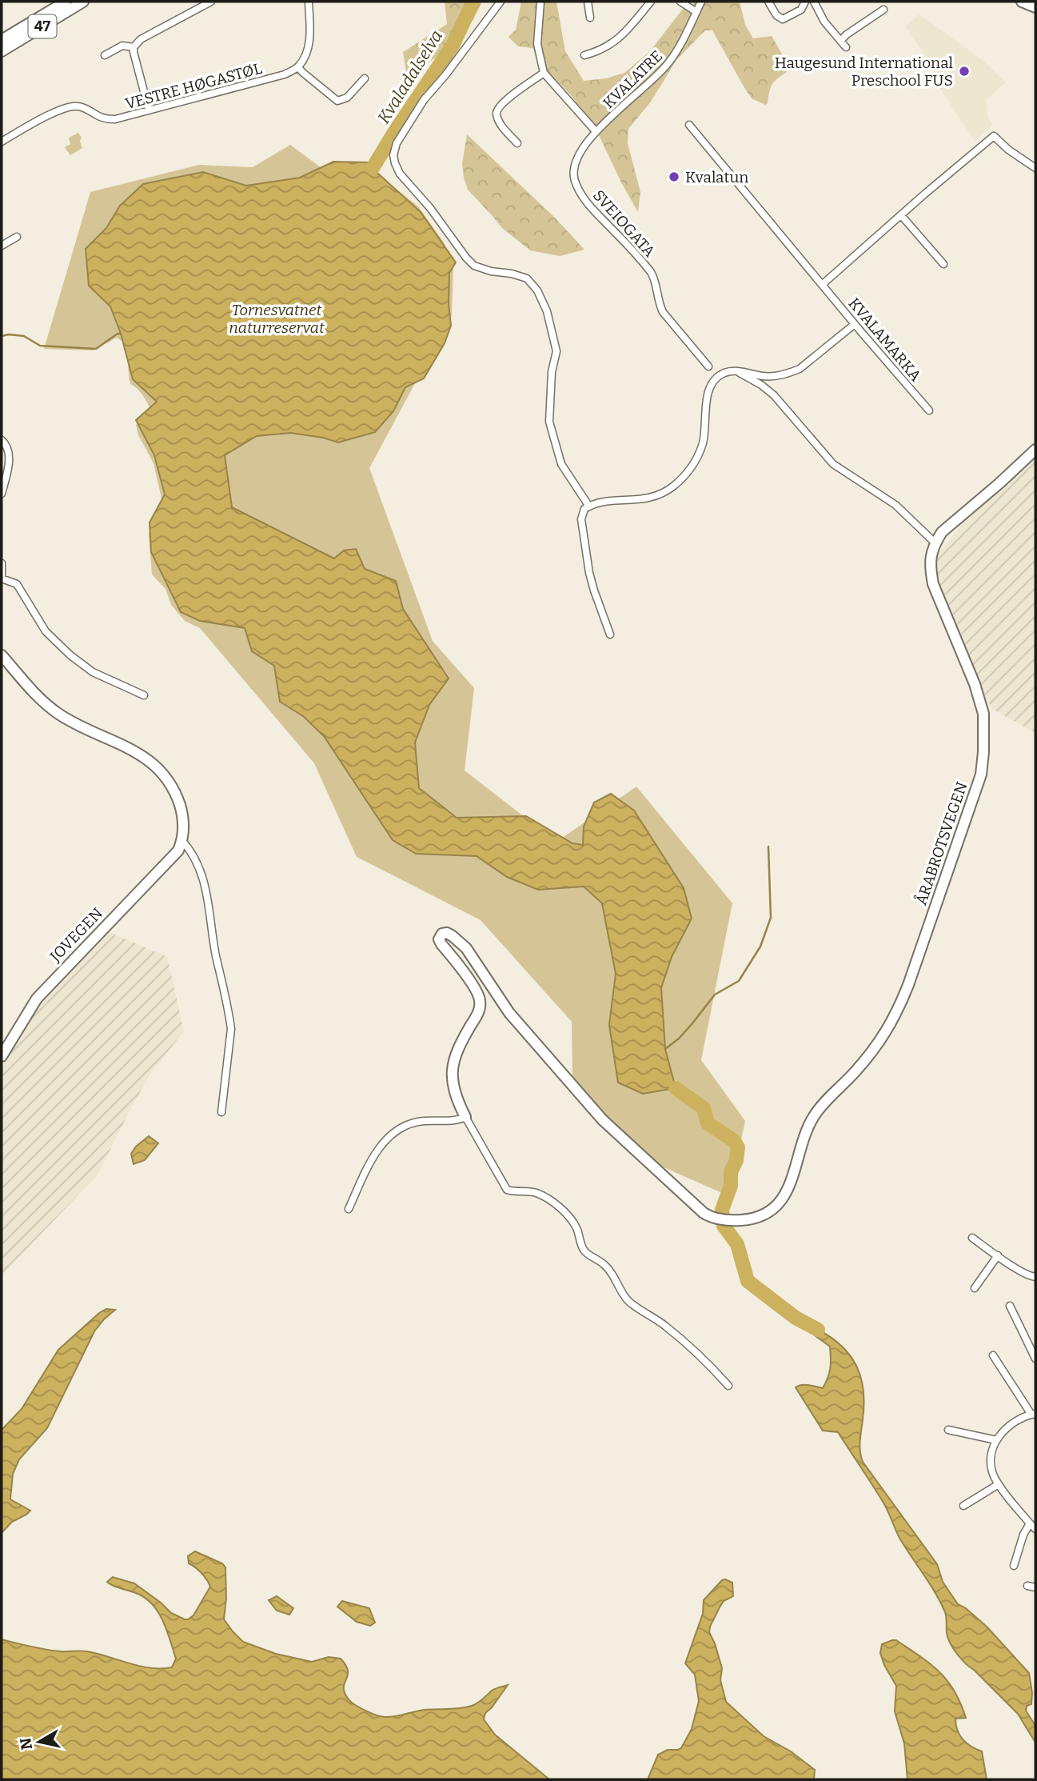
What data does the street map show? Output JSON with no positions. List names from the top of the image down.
{
  "streets": {
    "street": [
      "47",
      "KVALATRE",
      "VESTRE HØGASTØL",
      "SVEIOGATA",
      "KVALAMARKA",
      "ÅRABROTSVEGEN",
      "JOVEGEN"
    ]
  },
  "crossings": [
    ["KVALATRE", "SVEIOGATA"]
  ],
  "water": ["Kvaladalselva"],
  "parks": ["Tornesvatnet naturreservat"],
  "places": ["Haugesund International Preschool FUS", "Kvalatun"],
  "north": "left"
}
